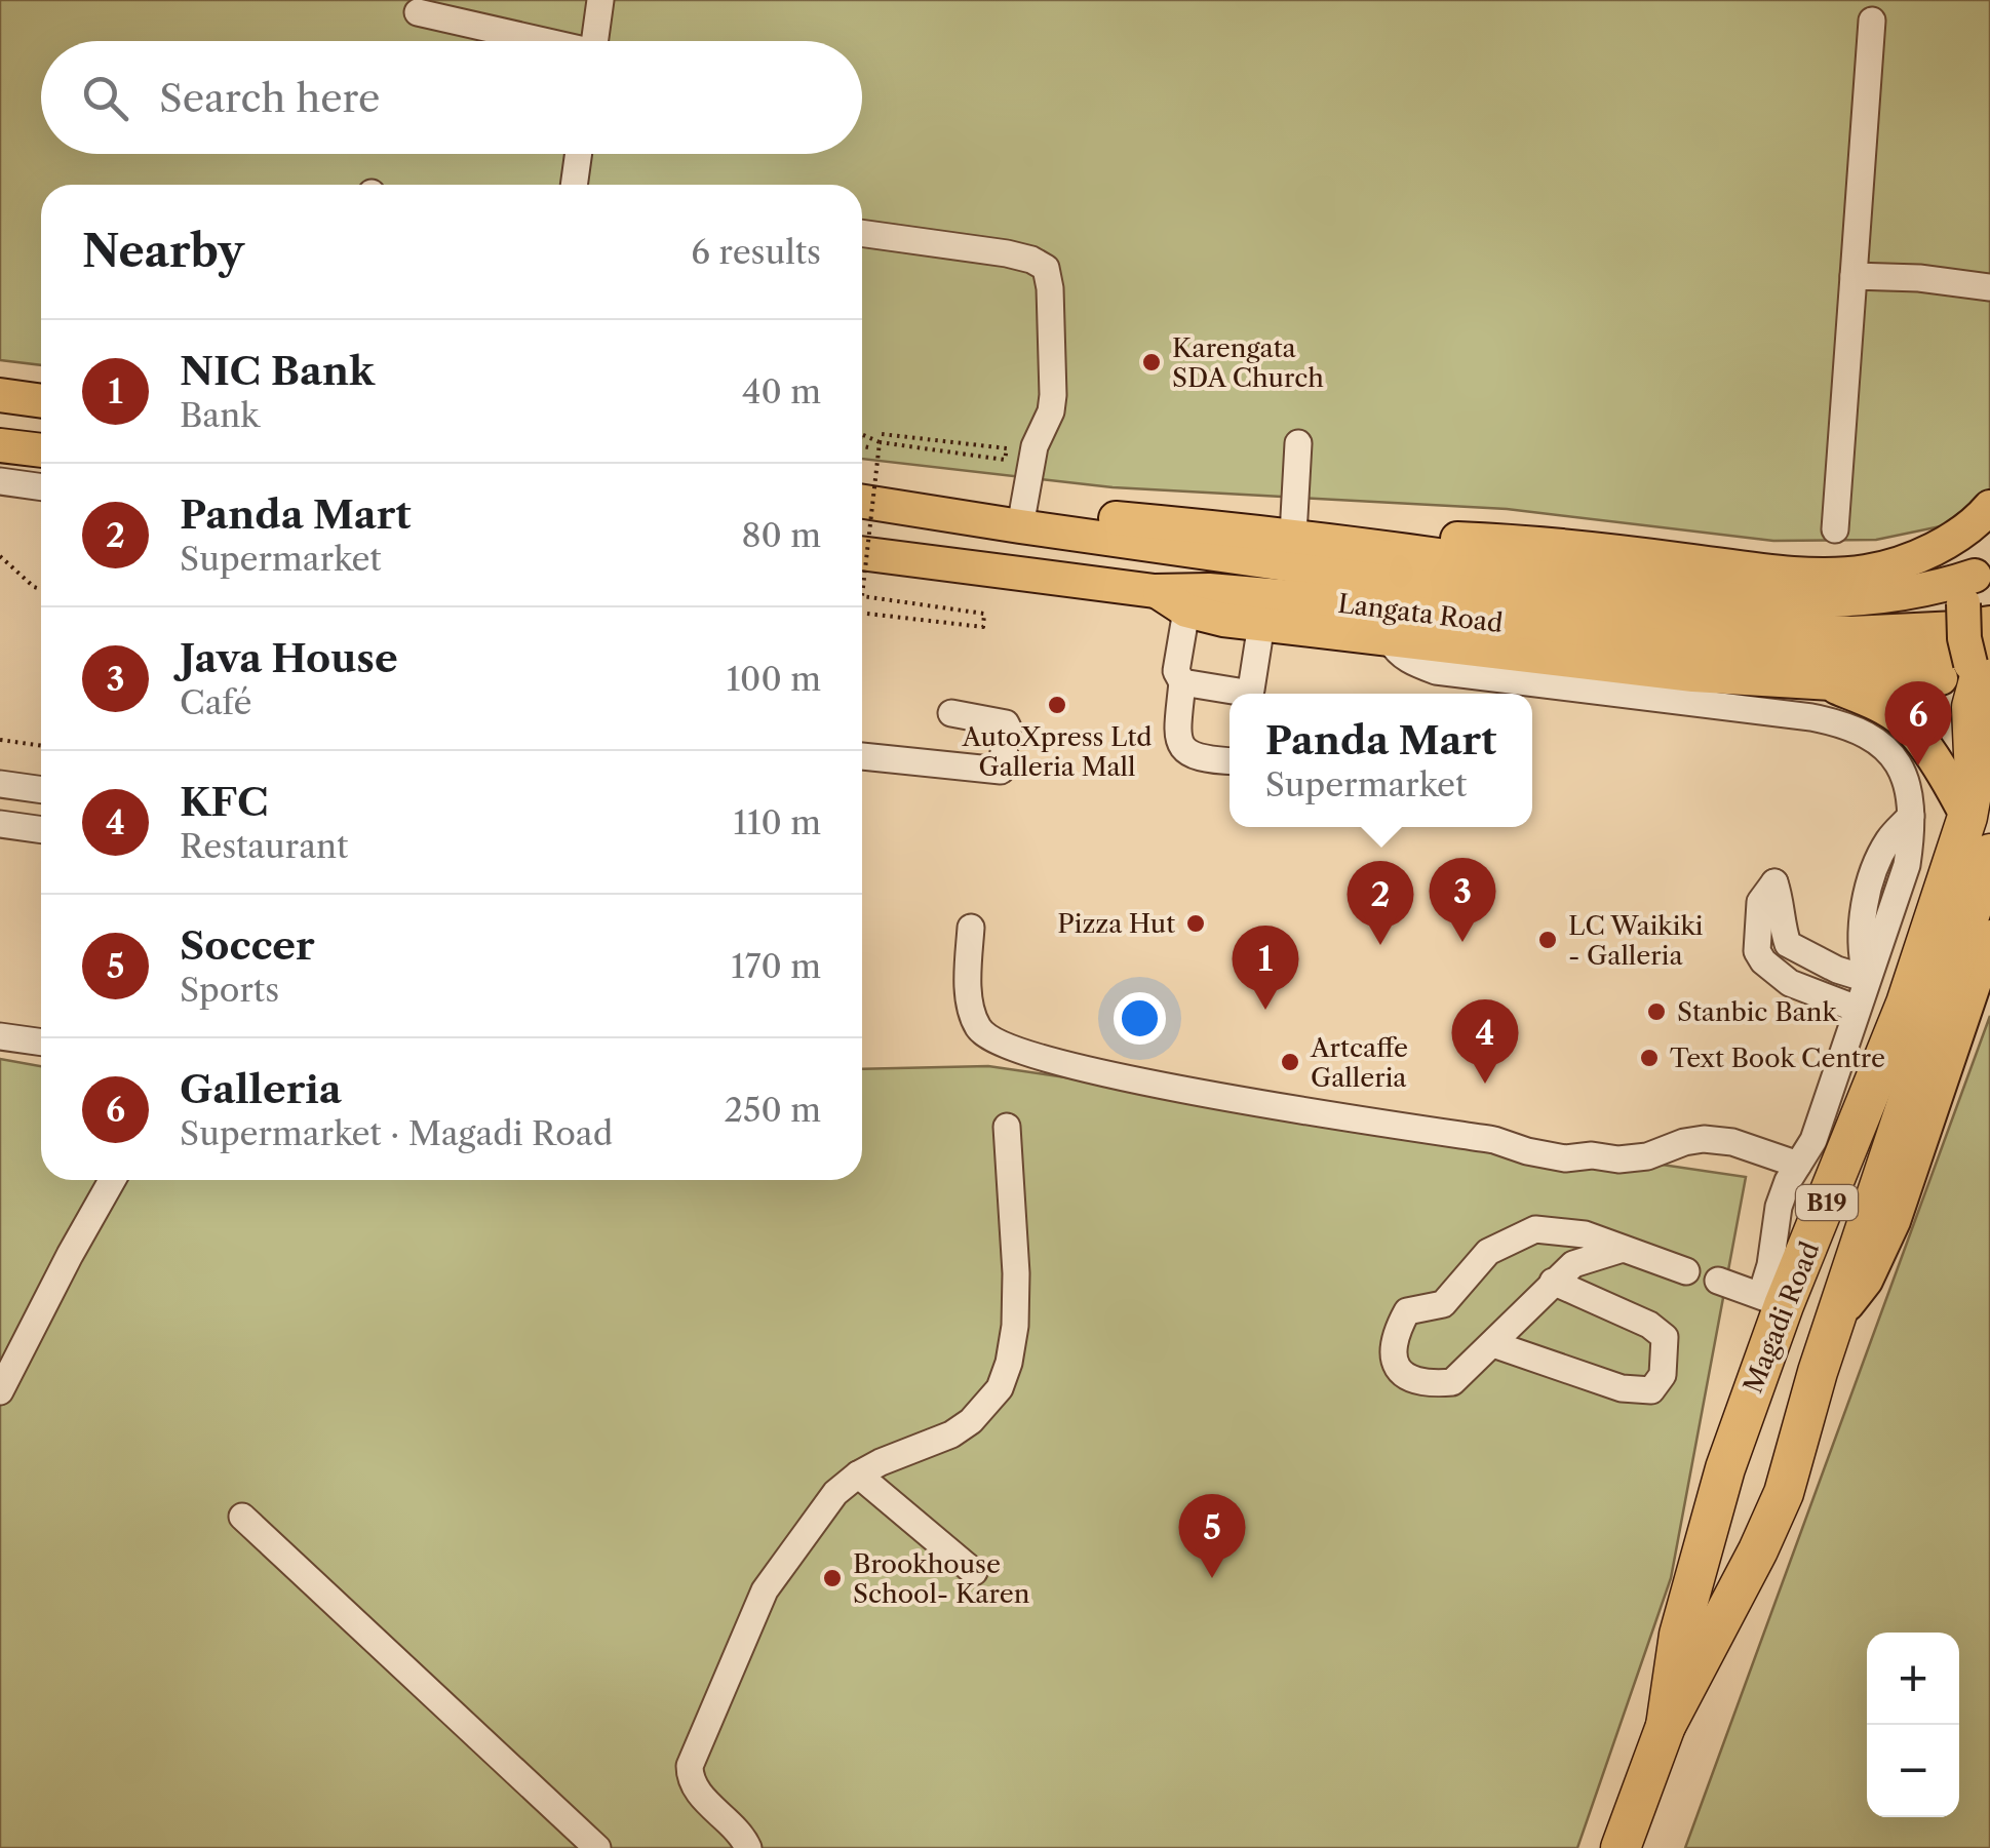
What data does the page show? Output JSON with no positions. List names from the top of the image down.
{
  "streets": {
    "highway": ["B19", "Magadi Road"],
    "main road": ["Langata Road"]
  },
  "crossings": [
    ["Langata Road", "Magadi Road"]
  ],
  "places": [
    "Karengata SDA Church",
    "AutoXpress Ltd Galleria Mall",
    "Pizza Hut",
    "LC Waikiki - Galleria",
    "Stanbic Bank",
    "Text Book Centre",
    "Artcaffe Galleria",
    "Brookhouse School- Karen"
  ],
  "page": {
    "search": "Search here",
    "heading": ["Nearby", "6 results"],
    "list": [
      {
        "mark": "1",
        "name": "NIC Bank",
        "note": "Bank",
        "value": "40 m"
      },
      {
        "mark": "2",
        "name": "Panda Mart",
        "note": "Supermarket",
        "value": "80 m"
      },
      {
        "mark": "3",
        "name": "Java House",
        "note": "Café",
        "value": "100 m"
      },
      {
        "mark": "4",
        "name": "KFC",
        "note": "Restaurant",
        "value": "110 m"
      },
      {
        "mark": "5",
        "name": "Soccer",
        "note": "Sports",
        "value": "170 m"
      },
      {
        "mark": "6",
        "name": "Galleria",
        "note": "Supermarket · Magadi Road",
        "value": "250 m"
      }
    ],
    "pins": [
      "6",
      "3",
      "2",
      "1",
      "4",
      "5"
    ],
    "popup": ["Panda Mart", "Supermarket"],
    "map_buttons": ["+", "−"]
  }
}
